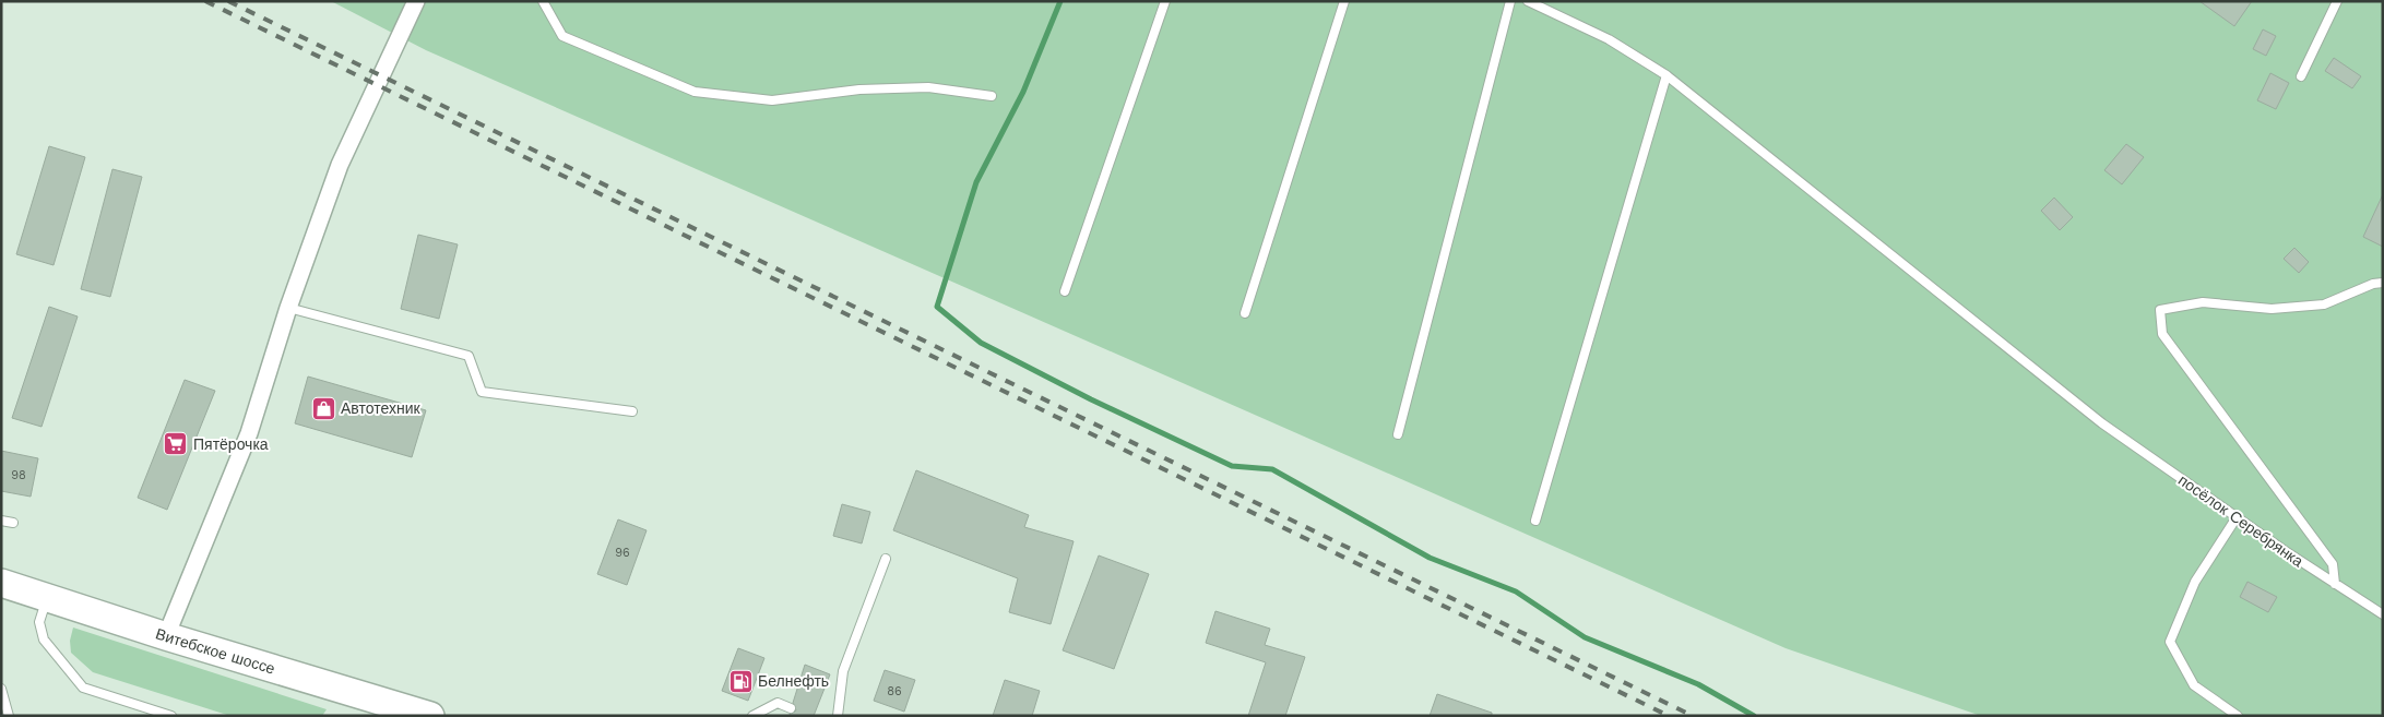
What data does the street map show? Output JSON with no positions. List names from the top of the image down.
{
  "streets": {
    "main road": ["Витебское шоссе"],
    "lane": ["посёлок Серебрянка"]
  },
  "places": {
    "shop": ["Автотехник"],
    "supermarket": ["Пятёрочка"],
    "fuel station": ["Белнефть"]
  },
  "house_numbers": ["98", "96", "86"]
}
